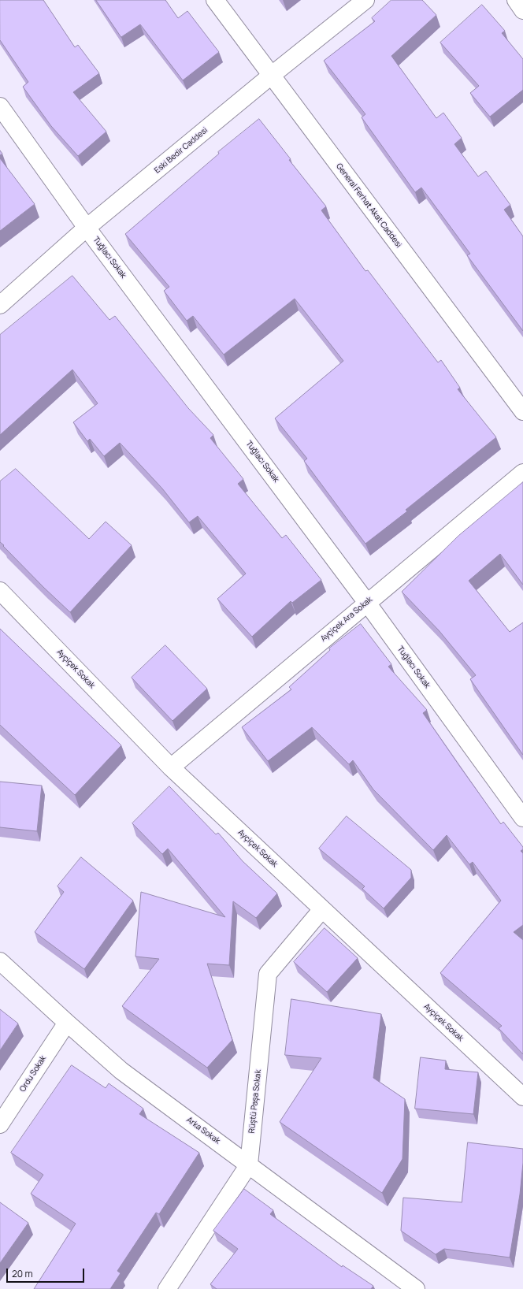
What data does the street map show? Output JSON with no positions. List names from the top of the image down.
{
  "streets": {
    "street": [
      "Eski Bedir Caddesi",
      "General Ferhat Akat Caddesi",
      "Tuğlacı Sokak",
      "Ayçiçek Ara Sokak",
      "Ayçiçek Sokak",
      "Ordu Sokak",
      "Rüştü Paşa Sokak",
      "Arka Sokak"
    ]
  },
  "crossings": [
    ["Eski Bedir Caddesi", "General Ferhat Akat Caddesi"],
    ["Eski Bedir Caddesi", "Tuğlacı Sokak"],
    ["Tuğlacı Sokak", "Ayçiçek Ara Sokak"],
    ["Ayçiçek Ara Sokak", "Ayçiçek Sokak"],
    ["Ayçiçek Sokak", "Rüştü Paşa Sokak"],
    ["Ordu Sokak", "Arka Sokak"],
    ["Rüştü Paşa Sokak", "Arka Sokak"]
  ],
  "scale_bar": "20 m"
}
